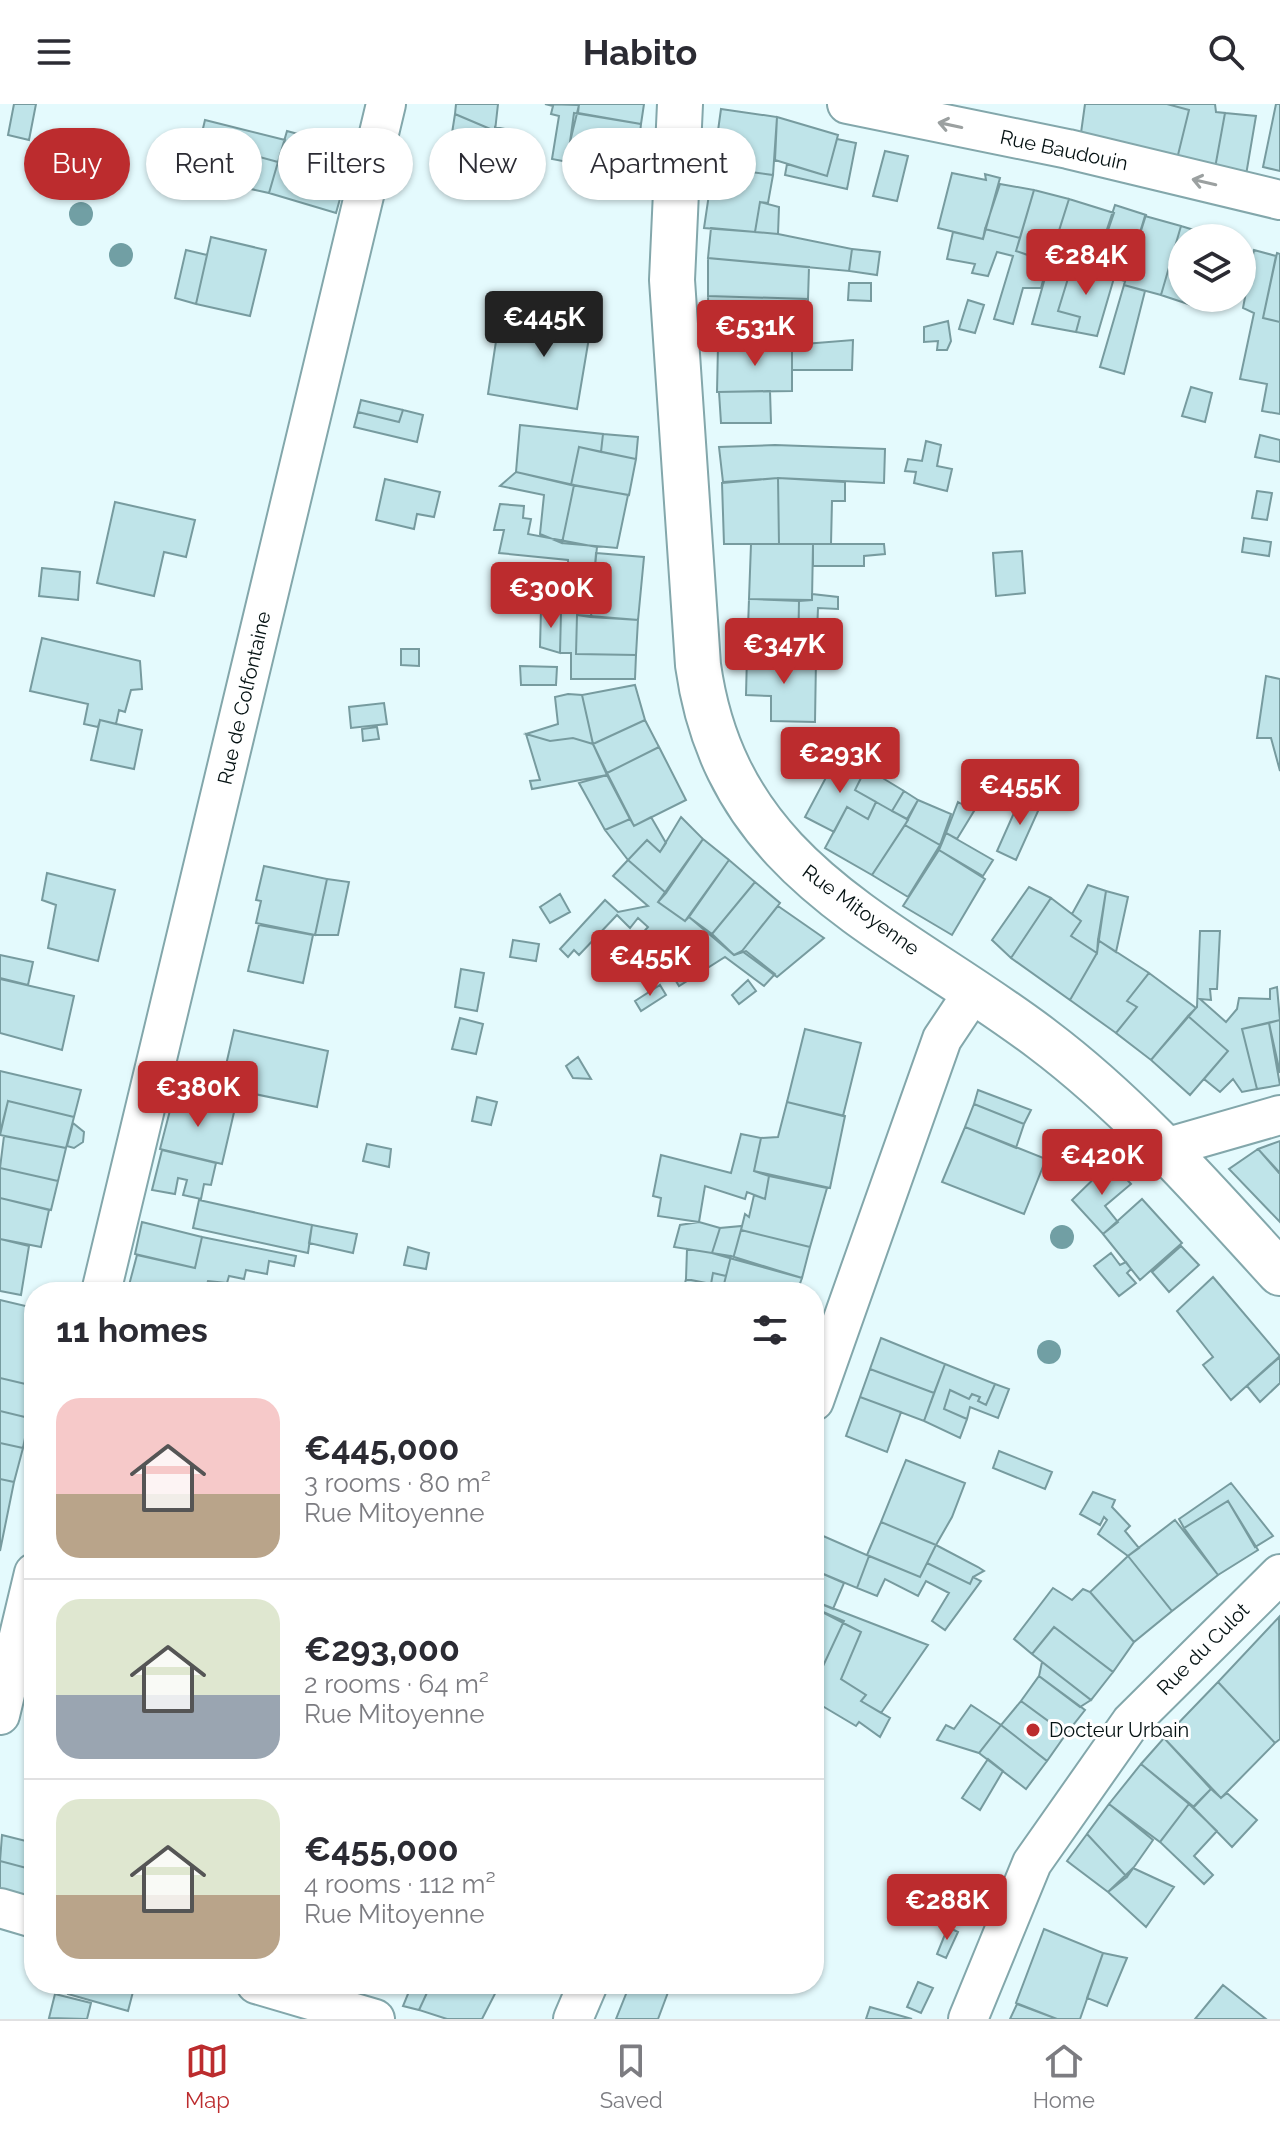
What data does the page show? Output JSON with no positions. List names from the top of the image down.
{
  "streets": {
    "street": [
      "Rue Baudouin",
      "Rue de Colfontaine",
      "Rue Mitoyenne",
      "Rue du Culot"
    ]
  },
  "one_way": ["Rue Baudouin"],
  "places": ["Docteur Urbain"],
  "page": {
    "header": "Habito",
    "chip": [
      "Buy",
      "Rent",
      "Filters",
      "New",
      "Apartment"
    ],
    "price": [
      "€284K",
      "€445K",
      "€531K",
      "€300K",
      "€347K",
      "€293K",
      "€455K",
      "€455K",
      "€380K",
      "€420K",
      "€288K"
    ],
    "heading": "11 homes",
    "list": [
      {
        "name": "€445,000",
        "note": "3 rooms · 80 m² · Rue Mitoyenne"
      },
      {
        "name": "€293,000",
        "note": "2 rooms · 64 m² · Rue Mitoyenne"
      },
      {
        "name": "€455,000",
        "note": "4 rooms · 112 m² · Rue Mitoyenne"
      }
    ],
    "tabs": ["Map", "Saved", "Home"]
  }
}
